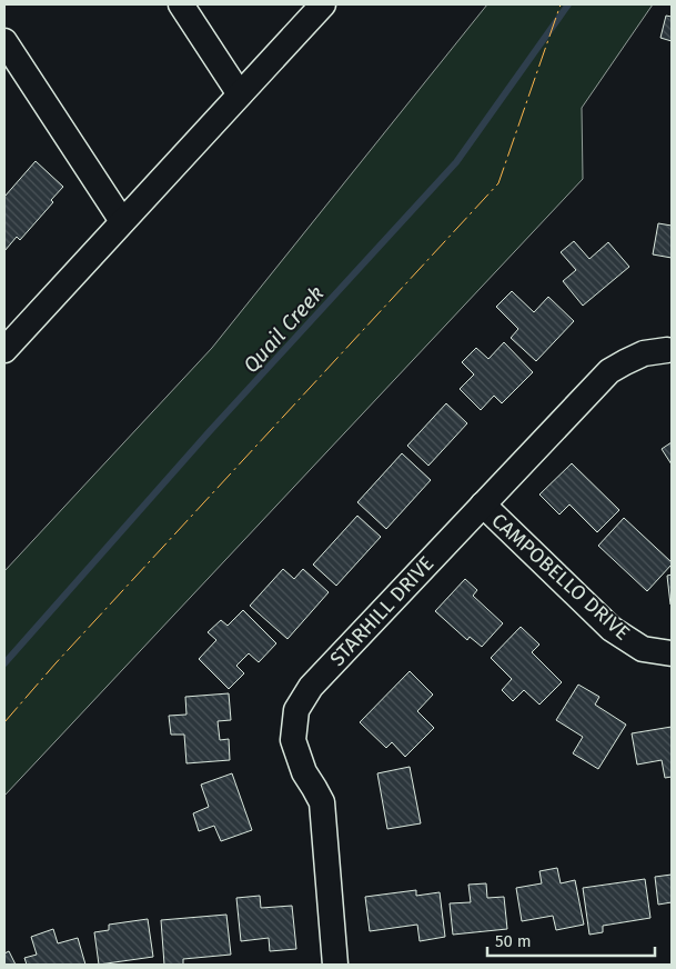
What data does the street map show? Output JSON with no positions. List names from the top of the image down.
{
  "streets": {
    "street": ["CAMPOBELLO DRIVE", "STARHILL DRIVE"]
  },
  "crossings": [
    ["CAMPOBELLO DRIVE", "STARHILL DRIVE"]
  ],
  "water": ["Quail Creek"],
  "scale_bar": "50 m"
}
